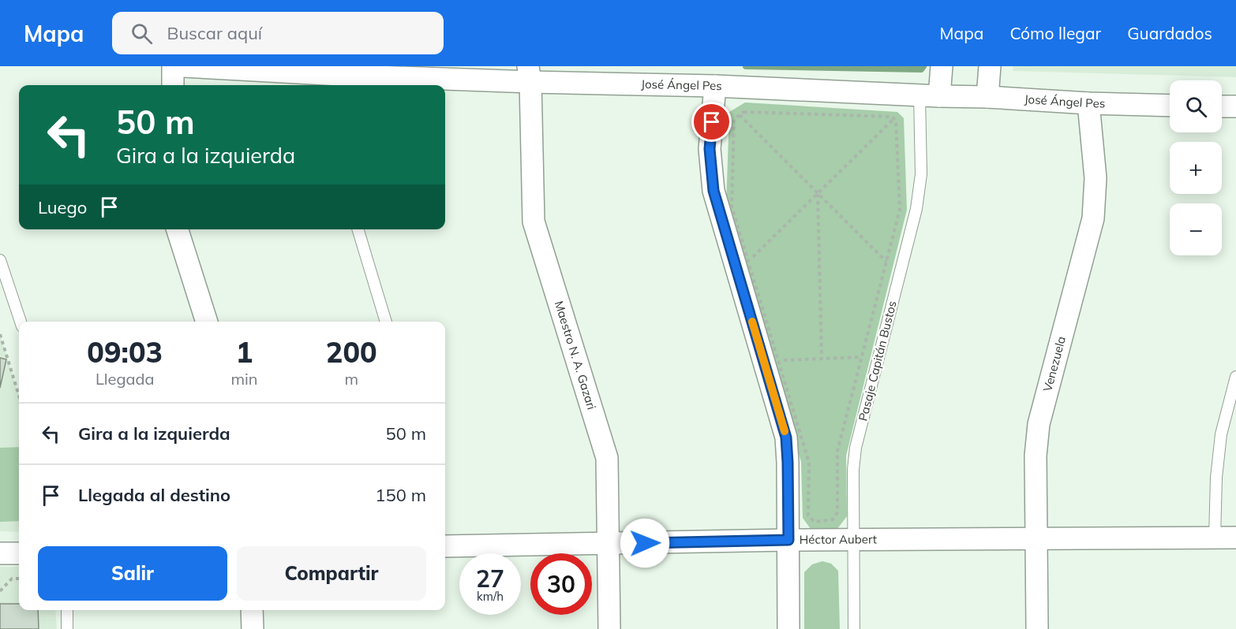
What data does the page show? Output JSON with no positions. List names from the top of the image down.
{
  "streets": {
    "street": [
      "José Ángel Pes",
      "Maestro N. A. Gazari",
      "Venezuela",
      "Héctor Aubert"
    ],
    "lane": ["Pasaje Capitán Bustos"]
  },
  "crossings": [
    ["José Ángel Pes", "Maestro N. A. Gazari"],
    ["José Ángel Pes", "Pasaje Capitán Bustos"],
    ["José Ángel Pes", "Venezuela"],
    ["Maestro N. A. Gazari", "Héctor Aubert"],
    ["Pasaje Capitán Bustos", "Héctor Aubert"],
    ["Venezuela", "Héctor Aubert"]
  ],
  "page": {
    "header": "Mapa",
    "search": "Buscar aquí",
    "nav": ["Mapa", "Cómo llegar", "Guardados"],
    "map_buttons": ["+", "−"],
    "turn": ["50 m", "Gira a la izquierda"],
    "then": "Luego",
    "eta": [
      "09:03",
      "Llegada",
      "1",
      "min",
      "200",
      "m"
    ],
    "list": [
      {
        "name": "Gira a la izquierda",
        "value": "50 m"
      },
      {
        "name": "Llegada al destino",
        "value": "150 m"
      }
    ],
    "buttons": ["Salir", "Compartir"],
    "speed": "27 km/h",
    "limit": "30"
  }
}
